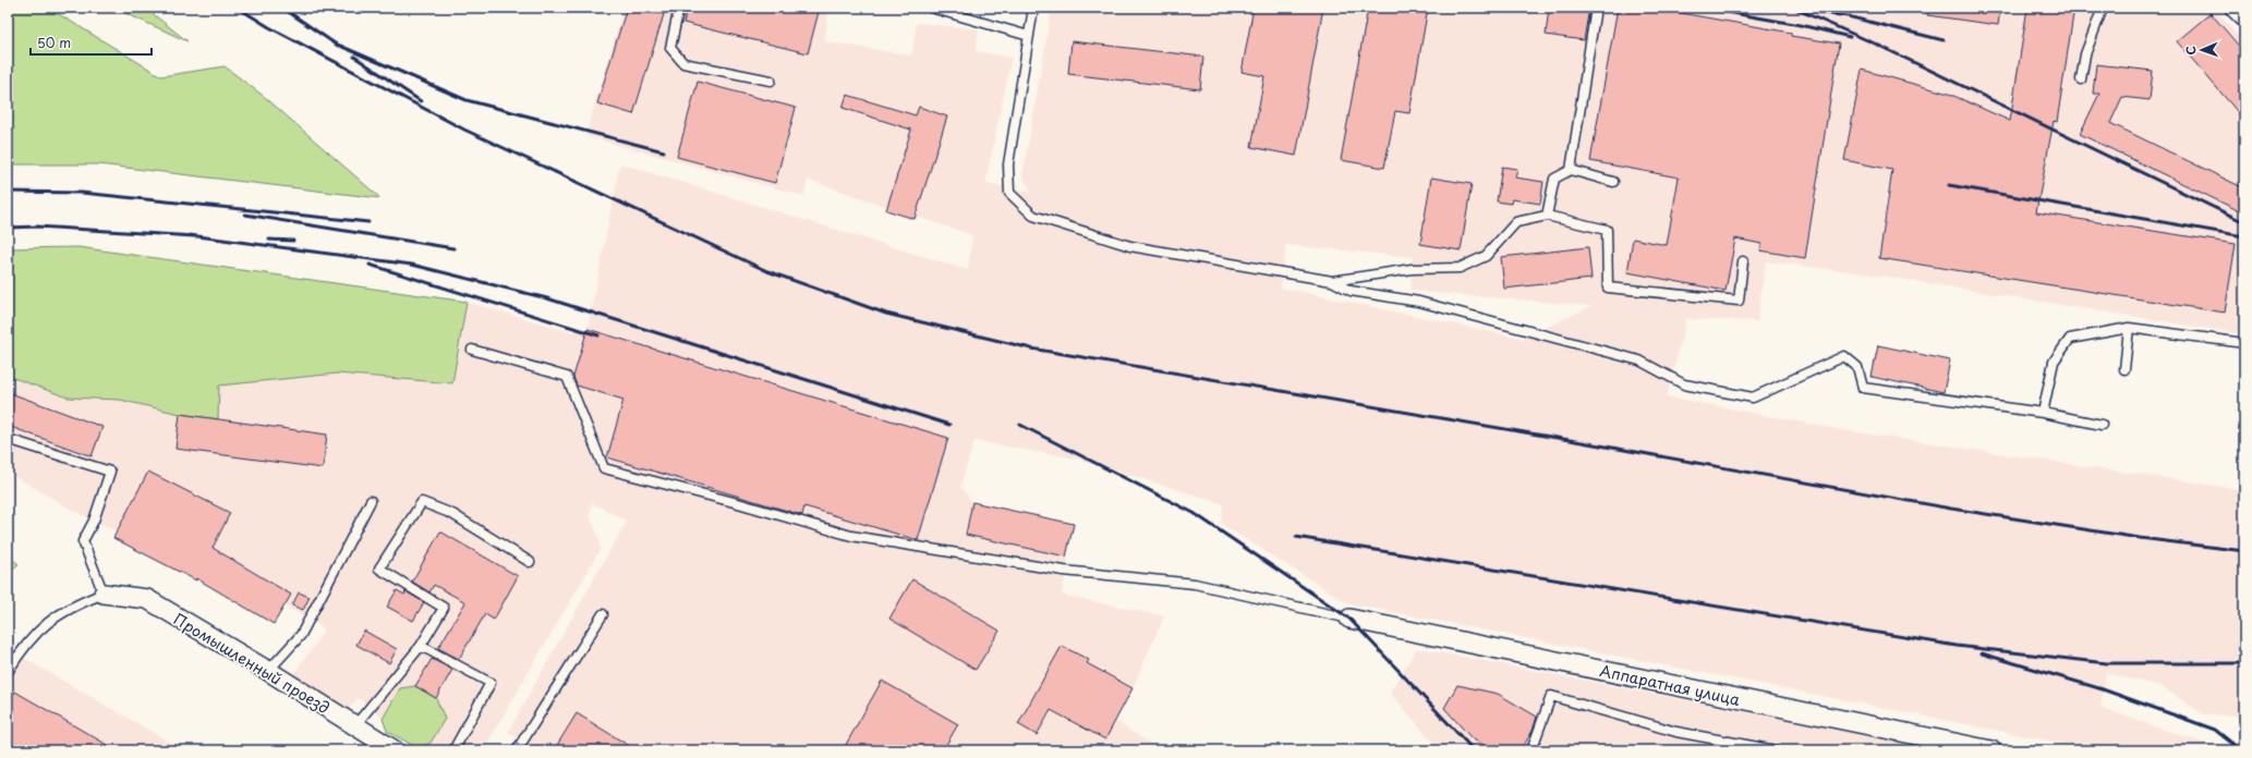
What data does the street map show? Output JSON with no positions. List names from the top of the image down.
{
  "streets": {
    "street": ["Промышленный проезд", "Аппаратная улица"]
  },
  "scale_bar": "50 m",
  "north": "left"
}
